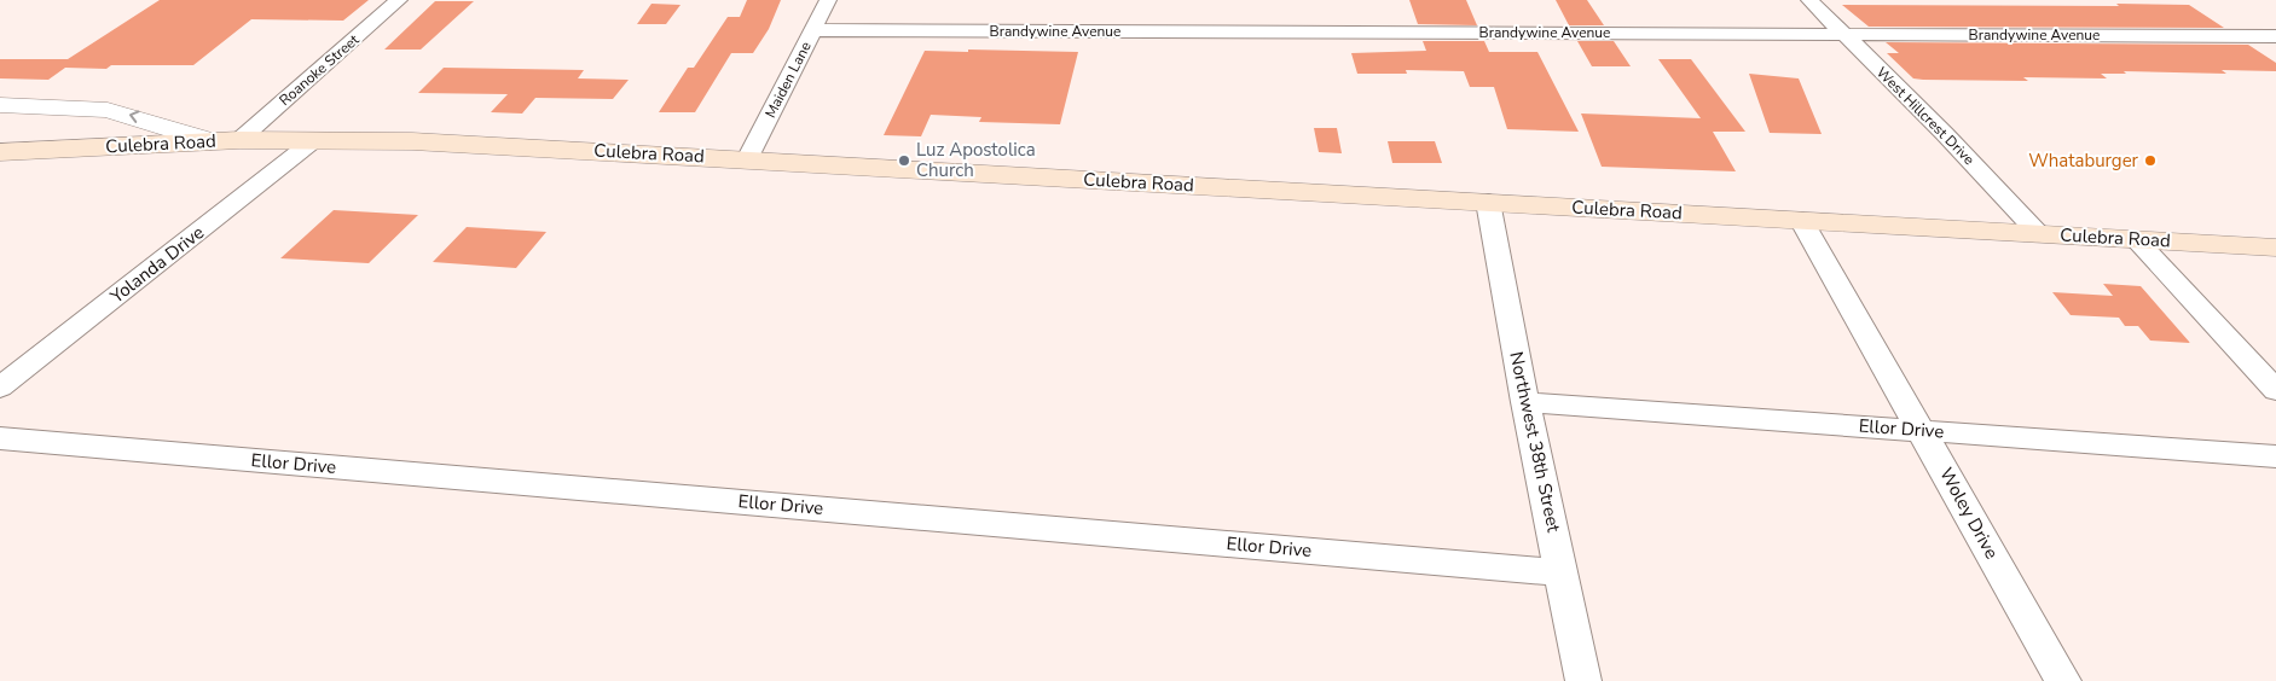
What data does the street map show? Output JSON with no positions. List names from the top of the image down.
{
  "streets": {
    "main road": ["Culebra Road"],
    "street": [
      "Brandywine Avenue",
      "Roanoke Street",
      "Maiden Lane",
      "West Hillcrest Drive",
      "Yolanda Drive",
      "Ellor Drive",
      "Northwest 38th Street",
      "Woley Drive"
    ]
  },
  "crossings": [
    ["Brandywine Avenue", "Maiden Lane"],
    ["Brandywine Avenue", "West Hillcrest Drive"],
    ["Roanoke Street", "Culebra Road"],
    ["Maiden Lane", "Culebra Road"],
    ["West Hillcrest Drive", "Culebra Road"],
    ["Culebra Road", "Yolanda Drive"],
    ["Culebra Road", "Northwest 38th Street"],
    ["Culebra Road", "Woley Drive"],
    ["Ellor Drive", "Northwest 38th Street"],
    ["Ellor Drive", "Woley Drive"]
  ],
  "places": ["Luz Apostolica Church", "Whataburger"]
}
